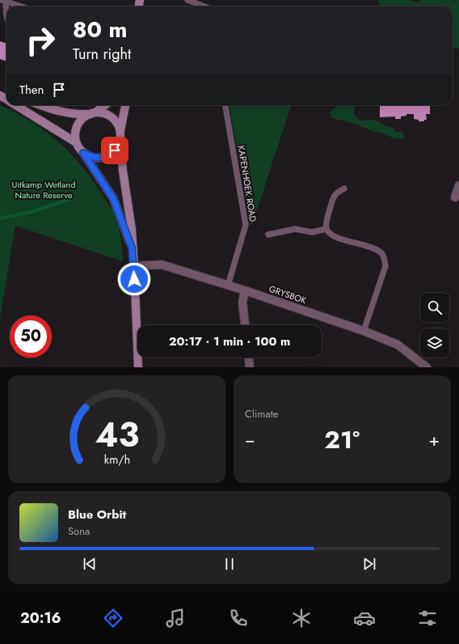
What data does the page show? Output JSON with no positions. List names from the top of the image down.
{
  "streets": {
    "street": ["GRYSBOK"],
    "lane": ["KAPENHOEK ROAD"]
  },
  "crossings": [
    ["KAPENHOEK ROAD", "GRYSBOK"]
  ],
  "parks": ["Uitkamp Wetland Nature Reserve"],
  "page": {
    "turn": ["80 m", "Turn right"],
    "then": "Then",
    "limit": "50",
    "trip": "20:17 · 1 min · 100 m",
    "tile": "Climate",
    "heat": ["−", "21°", "+"],
    "song": ["Blue Orbit", "Sona"],
    "tabs": "20:16",
    "gauge": ["43", "km/h"]
  }
}
